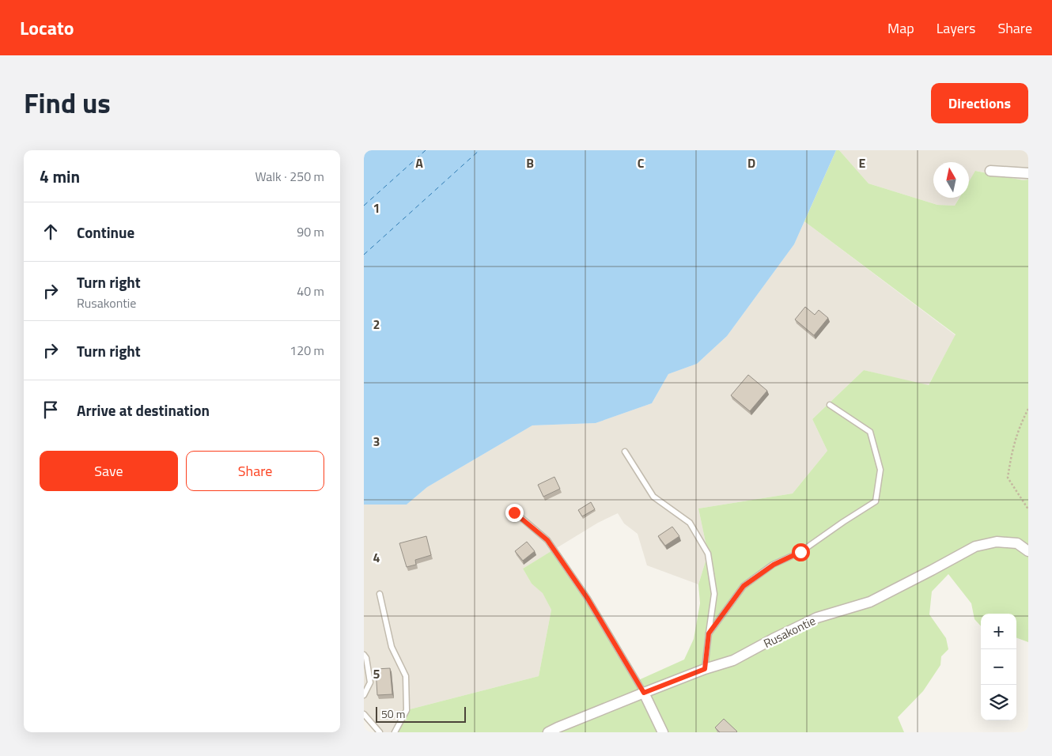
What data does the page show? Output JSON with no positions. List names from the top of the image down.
{
  "streets": {
    "street": ["Rusakontie"]
  },
  "scale_bar": "50 m",
  "north": "top",
  "page": {
    "header": "Locato",
    "nav": ["Map", "Layers", "Share"],
    "title": "Find us",
    "buttons": [
      "Directions",
      ["Save", "Share"]
    ],
    "heading": ["4 min", "Walk · 250 m"],
    "list": [
      ["Continue", "90 m"],
      ["Turn right", "Rusakontie", "40 m"],
      ["Turn right", "120 m"],
      "Arrive at destination"
    ],
    "map_buttons": ["+", "−"],
    "scale": "50 m"
  },
  "grid": {
    "columns": [
      "A",
      "B",
      "C",
      "D",
      "E"
    ],
    "rows": [
      "1",
      "2",
      "3",
      "4",
      "5"
    ]
  }
}
